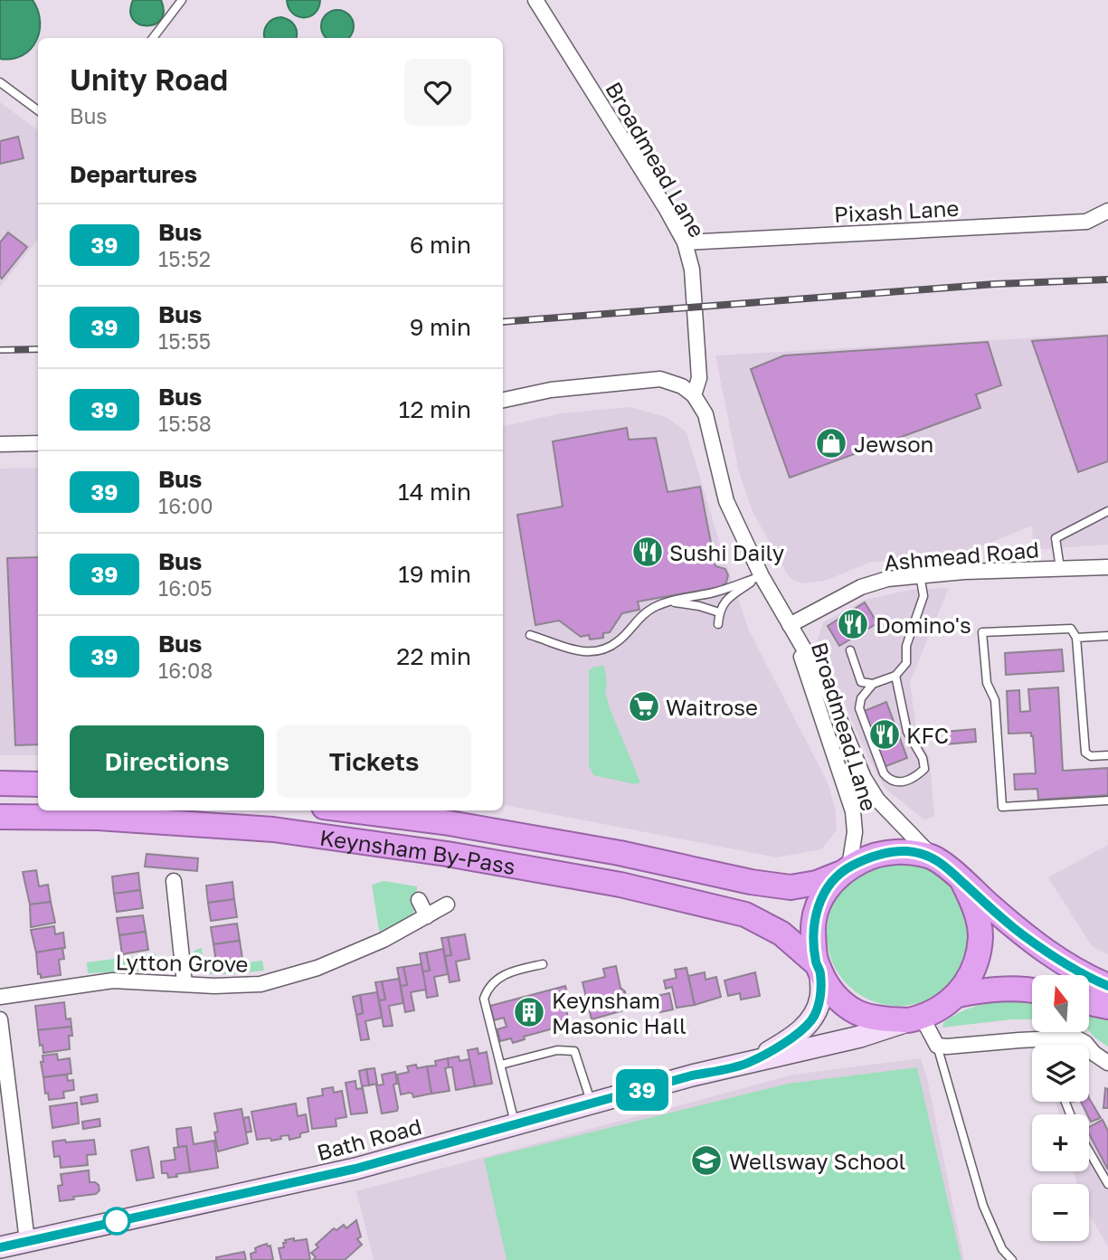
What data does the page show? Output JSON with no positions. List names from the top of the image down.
{
  "streets": {
    "highway": ["Keynsham By-Pass"],
    "main road": ["Bath Road"],
    "street": [
      "Broadmead Lane",
      "Pixash Lane",
      "Ashmead Road",
      "Lytton Grove"
    ]
  },
  "crossings": [
    ["Broadmead Lane", "Pixash Lane"],
    ["Broadmead Lane", "Ashmead Road"],
    ["Broadmead Lane", "Keynsham By-Pass"],
    ["Broadmead Lane", "Bath Road"],
    ["Keynsham By-Pass", "Bath Road"]
  ],
  "places": {
    "shop": ["Jewson"],
    "restaurant": ["Sushi Daily", "Domino's", "KFC"],
    "supermarket": ["Waitrose"],
    "building": ["Keynsham Masonic Hall"],
    "school or university": ["Wellsway School"]
  },
  "lines": ["bus line 39"],
  "north": "top",
  "page": {
    "on_map": "39",
    "heading": [
      ["Unity Road", "Bus"],
      "Departures"
    ],
    "list": [
      {
        "mark": "39",
        "name": "Bus",
        "note": "15:52",
        "value": "6 min"
      },
      {
        "mark": "39",
        "name": "Bus",
        "note": "15:55",
        "value": "9 min"
      },
      {
        "mark": "39",
        "name": "Bus",
        "note": "15:58",
        "value": "12 min"
      },
      {
        "mark": "39",
        "name": "Bus",
        "note": "16:00",
        "value": "14 min"
      },
      {
        "mark": "39",
        "name": "Bus",
        "note": "16:05",
        "value": "19 min"
      },
      {
        "mark": "39",
        "name": "Bus",
        "note": "16:08",
        "value": "22 min"
      }
    ],
    "buttons": ["Directions", "Tickets"],
    "map_buttons": ["+", "−"]
  }
}
